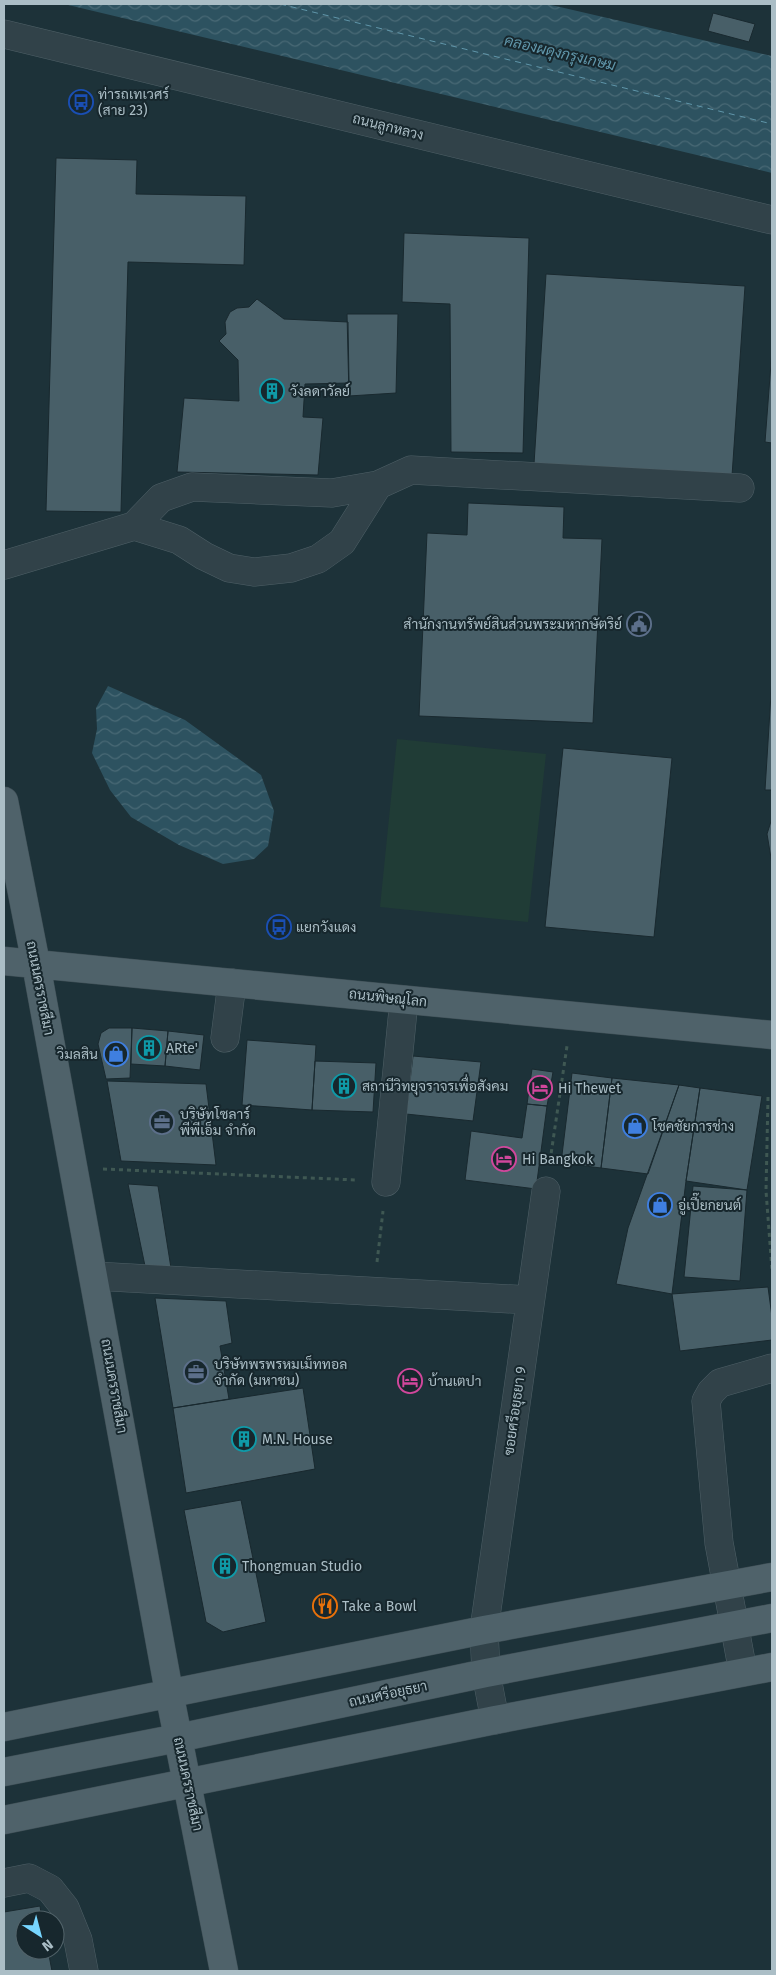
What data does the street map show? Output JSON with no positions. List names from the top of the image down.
{
  "streets": {
    "main road": ["ถนนนครราชสีมา", "ถนนพิษณุโลก", "ถนนศรีอยุธยา"],
    "street": ["ถนนลูกหลวง", "ซอยศรีอยุธยา 9"]
  },
  "crossings": [
    ["ถนนนครราชสีมา", "ถนนพิษณุโลก"],
    ["ถนนนครราชสีมา", "ถนนศรีอยุธยา"],
    ["ซอยศรีอยุธยา 9", "ถนนศรีอยุธยา"]
  ],
  "water": ["คลองผดุงกรุงเกษม"],
  "places": {
    "bus stop": ["ท่ารถเทเวศร์ (สาย 23)", "แยกวังแดง"],
    "building": [
      "วังลดาวัลย์",
      "ARte'",
      "สถานีวิทยุจราจรเพื่อสังคม",
      "M.N. House",
      "Thongmuan Studio"
    ],
    "public building": ["สำนักงานทรัพย์สินส่วนพระมหากษัตริย์"],
    "shop": ["วิมลสิน", "โชคชัยการช่าง", "อู่เปี๊ยกยนต์"],
    "hotel": ["Hi Thewet", "Hi Bangkok", "บ้านเตปา"],
    "office": ["บริษัทโซลาร์ พีพีเอ็ม จำกัด", "บริษัทพรพรหมเม็ททอล จำกัด (มหาชน)"],
    "restaurant": ["Take a Bowl"]
  },
  "north": "bottom right"
}
